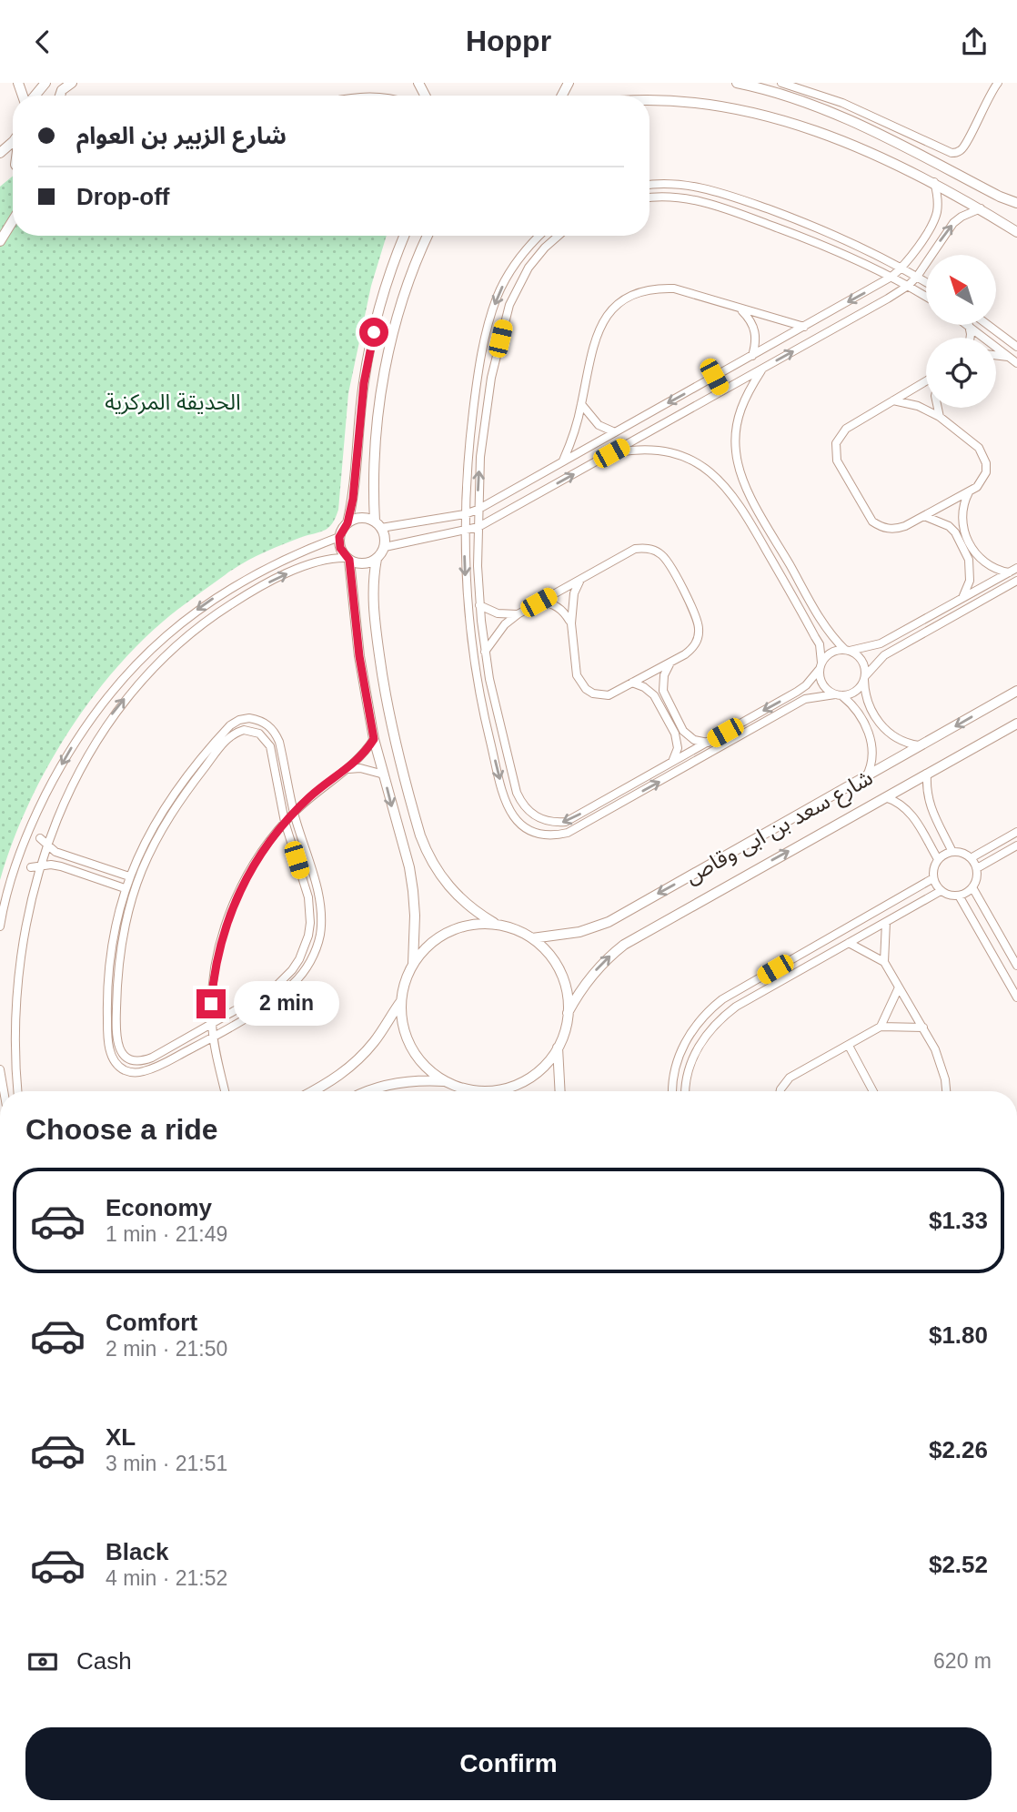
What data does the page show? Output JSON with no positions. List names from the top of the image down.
{
  "streets": {
    "street": ["شارع سعد بن ابى وقاص"]
  },
  "parks": ["الحديقة المركزية"],
  "north": "top left",
  "page": {
    "header": "Hoppr",
    "banner": ["شارع الزبير بن العوام", "Drop-off"],
    "bubble": "2 min",
    "heading": "Choose a ride",
    "list": [
      {
        "name": "Economy",
        "note": "1 min · 21:49",
        "value": "$1.33"
      },
      {
        "name": "Comfort",
        "note": "2 min · 21:50",
        "value": "$1.80"
      },
      {
        "name": "XL",
        "note": "3 min · 21:51",
        "value": "$2.26"
      },
      {
        "name": "Black",
        "note": "4 min · 21:52",
        "value": "$2.52"
      }
    ],
    "pay": ["Cash", "620 m"],
    "buttons": "Confirm"
  }
}
